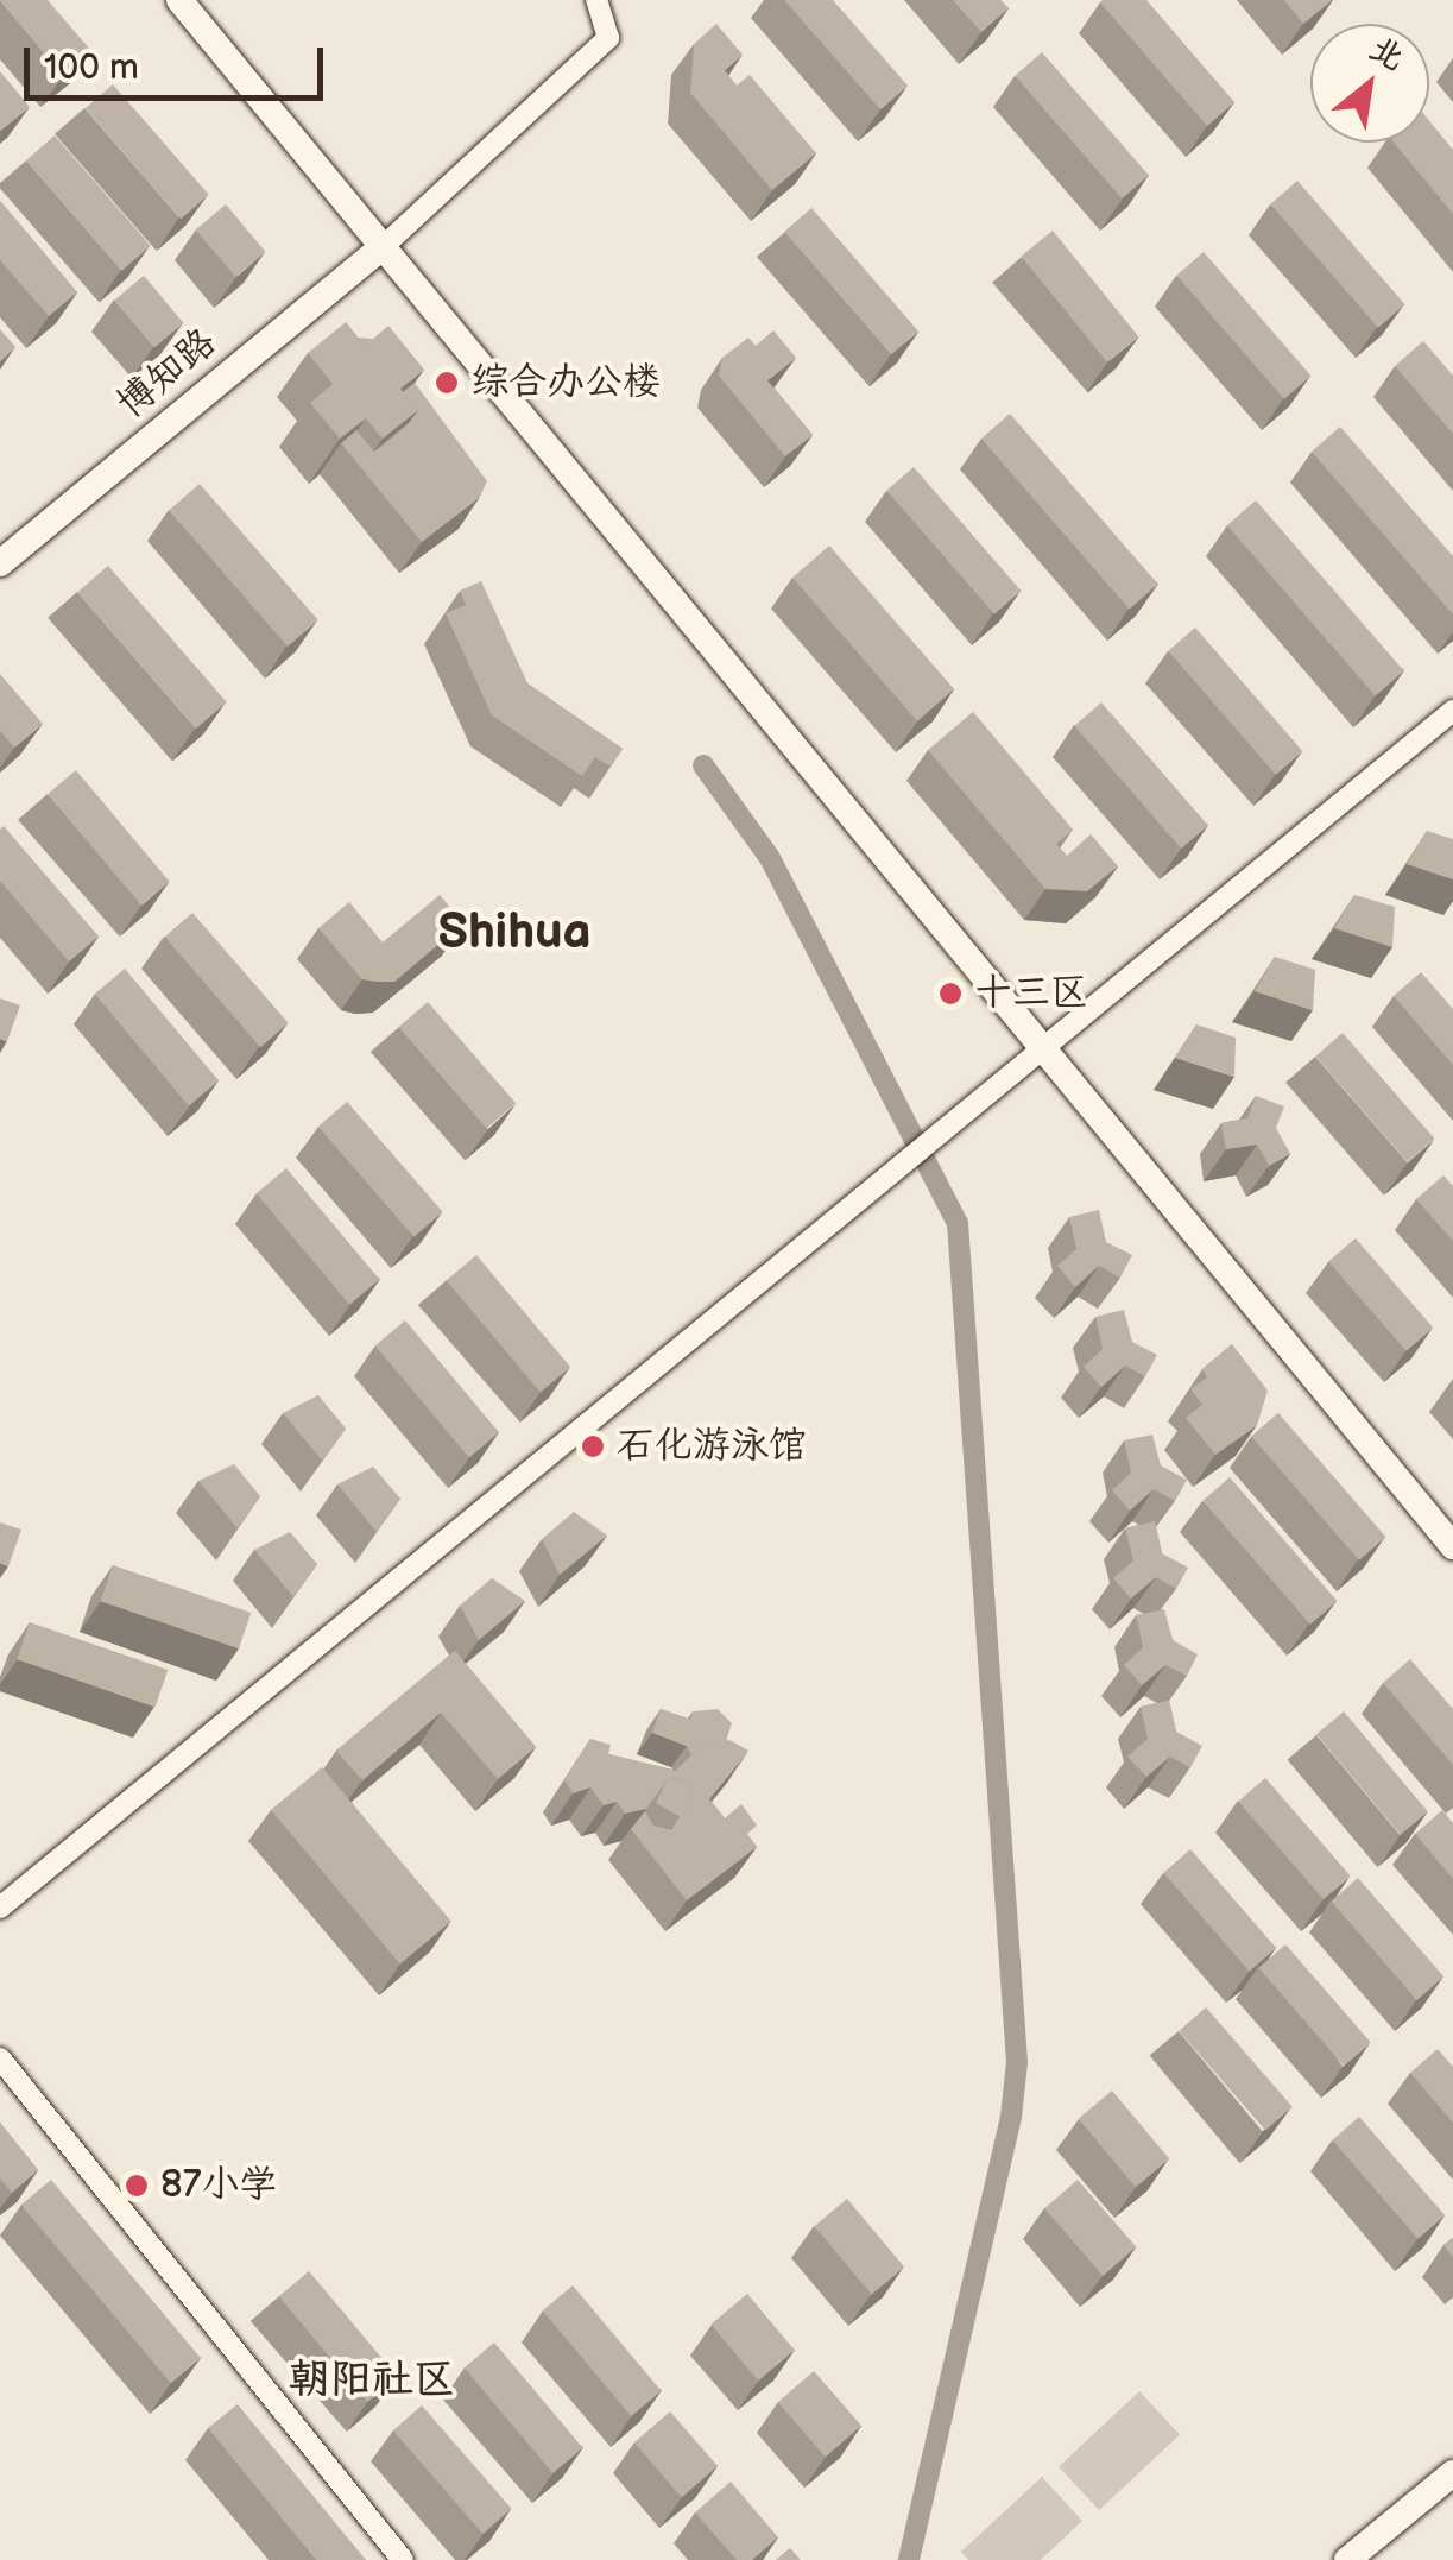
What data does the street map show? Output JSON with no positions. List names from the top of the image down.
{
  "streets": {
    "street": ["博知路"]
  },
  "districts": ["Shihua", "朝阳社区"],
  "places": [
    "综合办公楼",
    "十三区",
    "石化游泳馆",
    "87小学"
  ],
  "scale_bar": "100 m",
  "north": "top right"
}
